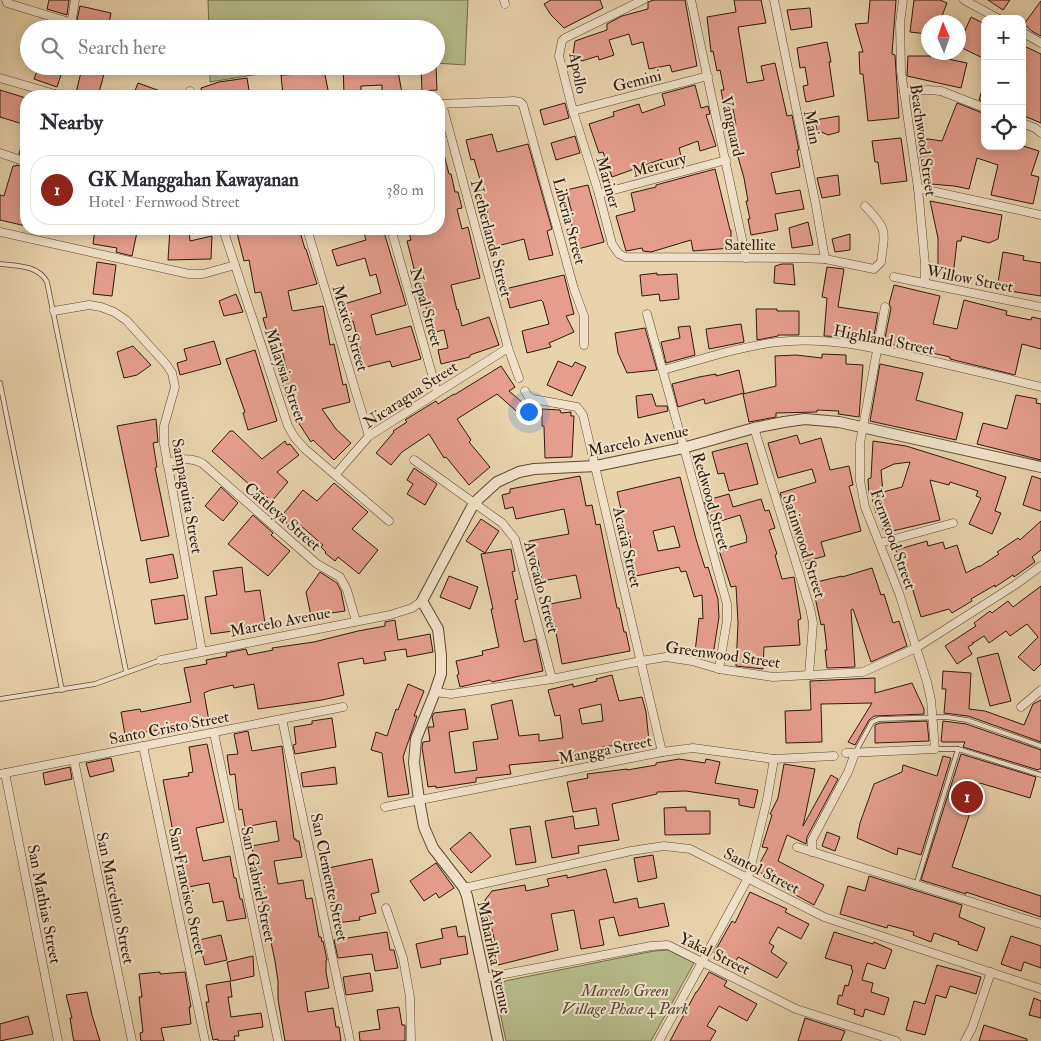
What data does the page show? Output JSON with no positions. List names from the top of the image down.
{
  "streets": {
    "street": [
      "Apollo",
      "Gemini",
      "Vanguard",
      "Main",
      "Beachwood Street",
      "Mercury",
      "Mariner",
      "Liberia Street",
      "Netherlands Street",
      "Satellite",
      "Willow Street",
      "Nepal Street",
      "Mexico Street",
      "Highland Street",
      "Malaysia Street",
      "Nicaragua Street",
      "Marcelo Avenue",
      "Sampaguita Street",
      "Redwood Street",
      "Cattleya Street",
      "Fernwood Street",
      "Satinwood Street",
      "Acacia Street",
      "Avocado Street",
      "Greenwood Street",
      "Santo Cristo Street",
      "Mangga Street",
      "Santol Street",
      "San Clemente Street",
      "San Gabriel Street",
      "San Francisco Street",
      "San Marcelino Street",
      "San Mathias Street",
      "Yakal Street",
      "Maharlika Avenue"
    ]
  },
  "crossings": [
    ["Apollo", "Gemini"],
    ["Apollo", "Mariner"],
    ["Gemini", "Vanguard"],
    ["Gemini", "Mariner"],
    ["Vanguard", "Mercury"],
    ["Vanguard", "Satellite"],
    ["Main", "Satellite"],
    ["Beachwood Street", "Willow Street"],
    ["Mercury", "Mariner"],
    ["Mariner", "Satellite"],
    ["Netherlands Street", "Nicaragua Street"],
    ["Nepal Street", "Nicaragua Street"],
    ["Mexico Street", "Nicaragua Street"],
    ["Highland Street", "Redwood Street"],
    ["Highland Street", "Fernwood Street"],
    ["Malaysia Street", "Nicaragua Street"],
    ["Marcelo Avenue", "Sampaguita Street"],
    ["Marcelo Avenue", "Redwood Street"],
    ["Marcelo Avenue", "Cattleya Street"],
    ["Marcelo Avenue", "Fernwood Street"],
    ["Marcelo Avenue", "Satinwood Street"],
    ["Marcelo Avenue", "Acacia Street"],
    ["Marcelo Avenue", "Avocado Street"],
    ["Marcelo Avenue", "Maharlika Avenue"],
    ["Sampaguita Street", "Cattleya Street"],
    ["Redwood Street", "Greenwood Street"],
    ["Fernwood Street", "Greenwood Street"],
    ["Satinwood Street", "Greenwood Street"],
    ["Acacia Street", "Greenwood Street"],
    ["Acacia Street", "Mangga Street"],
    ["Avocado Street", "Greenwood Street"],
    ["Greenwood Street", "Maharlika Avenue"],
    ["Santo Cristo Street", "San Clemente Street"],
    ["Santo Cristo Street", "San Gabriel Street"],
    ["Santo Cristo Street", "San Francisco Street"],
    ["Santo Cristo Street", "San Marcelino Street"],
    ["Santo Cristo Street", "San Mathias Street"],
    ["Mangga Street", "Maharlika Avenue"],
    ["Santol Street", "Maharlika Avenue"],
    ["Yakal Street", "Maharlika Avenue"]
  ],
  "parks": ["Marcelo Green Village Phase 4 Park"],
  "north": "top",
  "page": {
    "map_buttons": ["+", "−"],
    "search": "Search here",
    "heading": "Nearby",
    "list": [
      {
        "mark": "1",
        "name": "GK Manggahan Kawayanan",
        "note": "Hotel · Fernwood Street",
        "value": "380 m"
      }
    ],
    "pins": "1"
  }
}
